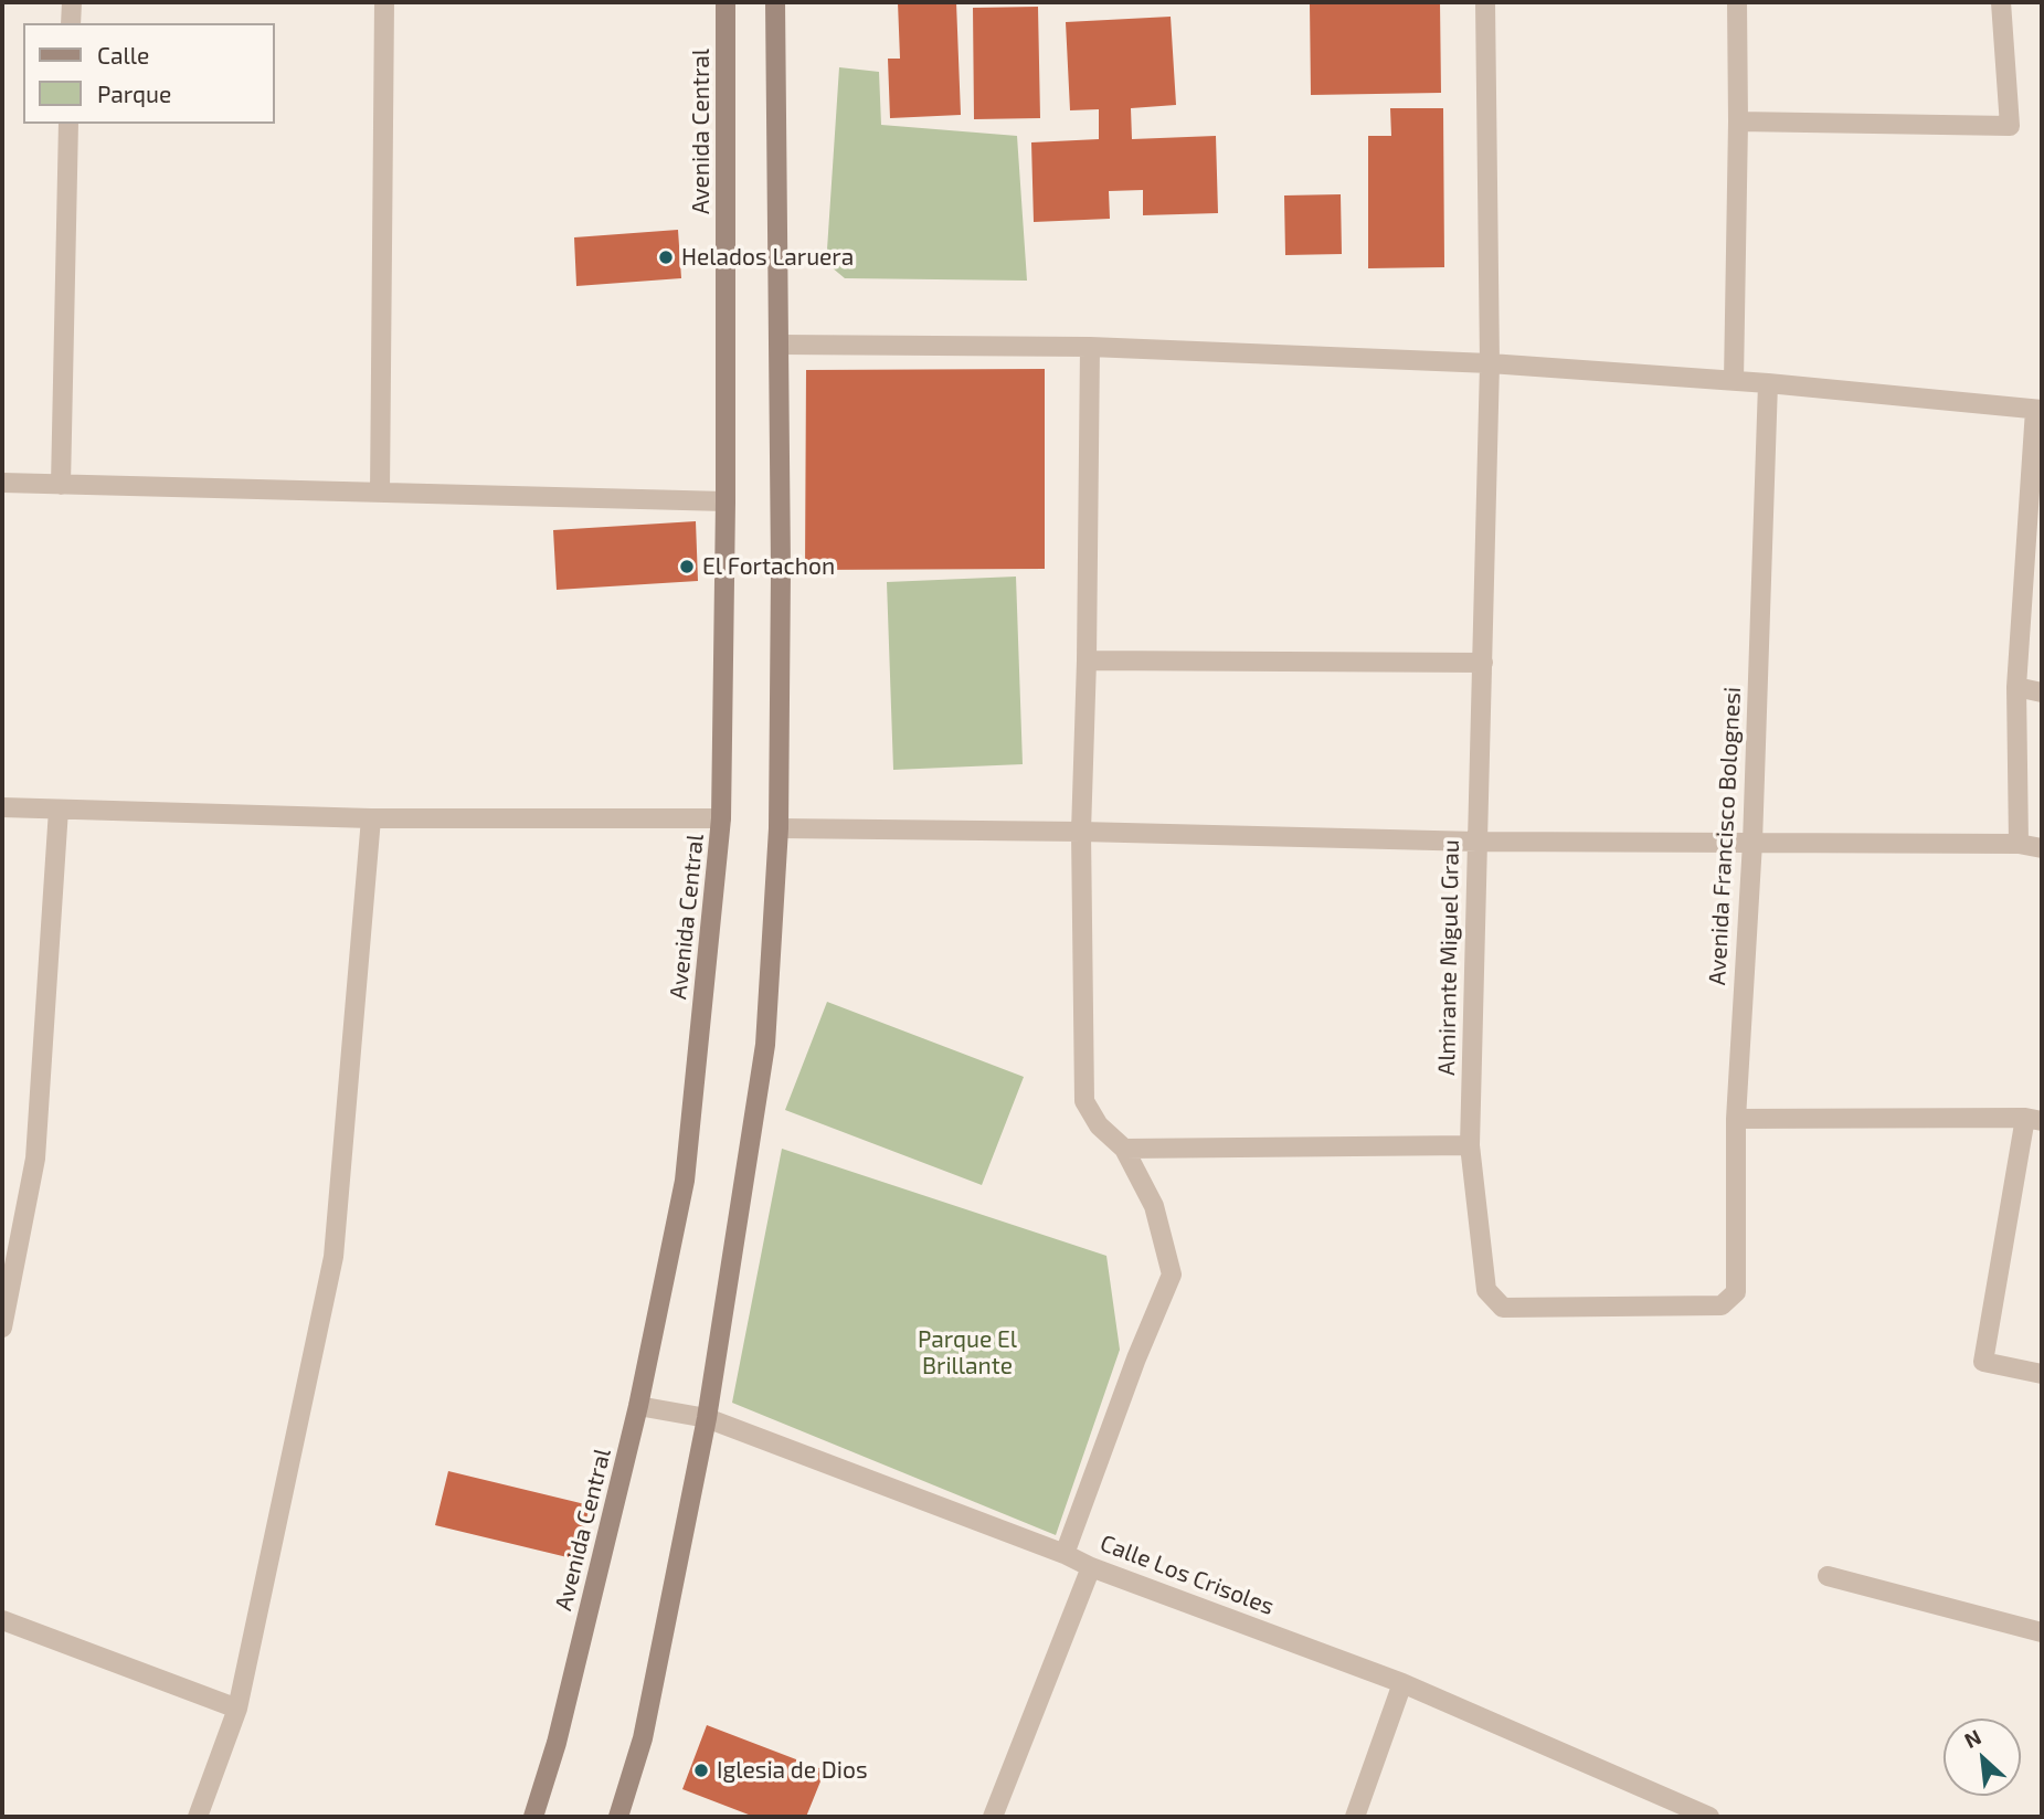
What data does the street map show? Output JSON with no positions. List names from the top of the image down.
{
  "streets": {
    "main road": ["Avenida Central"],
    "street": ["Avenida Francisco Bolognesi", "Almirante Miguel Grau", "Calle Los Crisoles"]
  },
  "crossings": [
    ["Avenida Central", "Calle Los Crisoles"],
    ["Avenida Francisco Bolognesi", "Almirante Miguel Grau"]
  ],
  "parks": ["Parque El Brillante"],
  "places": ["Helados Laruera", "El Fortachon", "Iglesia de Dios"],
  "legend": ["Calle", "Parque"],
  "north": "top left"
}
